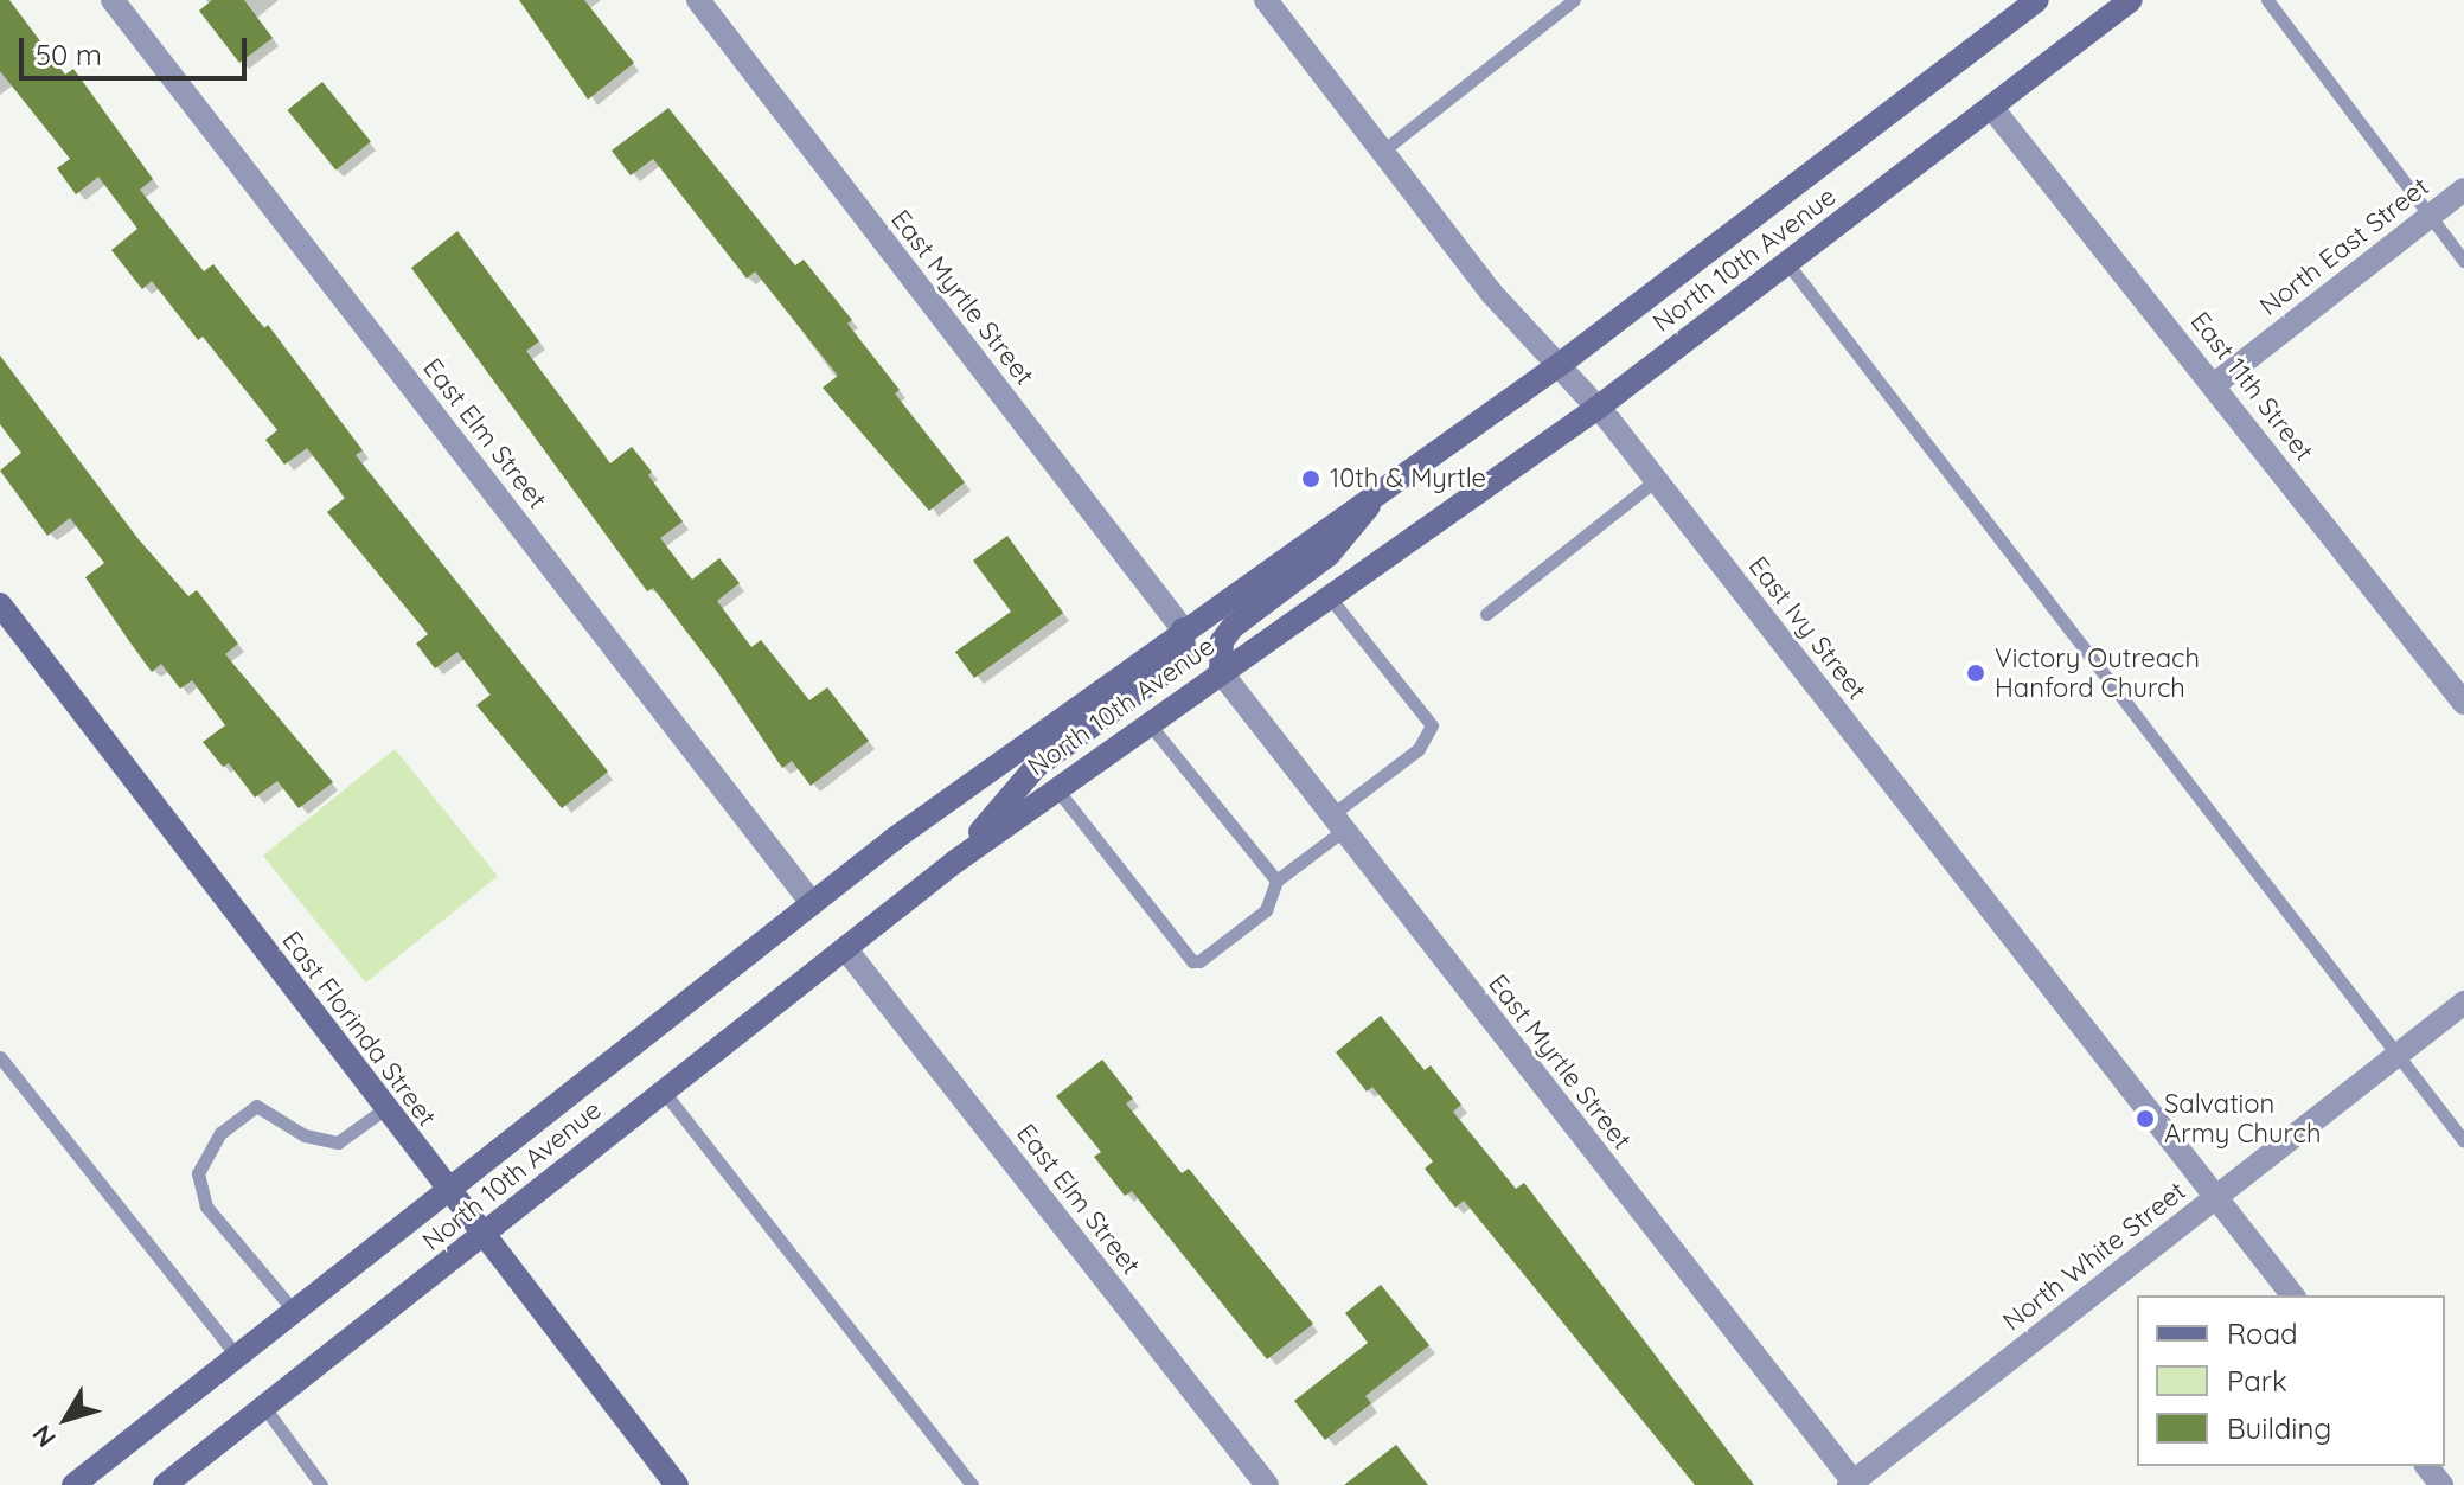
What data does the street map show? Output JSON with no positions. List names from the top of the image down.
{
  "streets": {
    "main road": ["North 10th Avenue", "East Florinda Street"],
    "street": [
      "North East Street",
      "East Myrtle Street",
      "East 11th Street",
      "East Elm Street",
      "East Ivy Street",
      "North White Street"
    ]
  },
  "crossings": [
    ["North East Street", "East 11th Street"],
    ["North 10th Avenue", "East Myrtle Street"],
    ["North 10th Avenue", "East 11th Street"],
    ["North 10th Avenue", "East Elm Street"],
    ["North 10th Avenue", "East Ivy Street"],
    ["North 10th Avenue", "East Florinda Street"],
    ["East Myrtle Street", "North White Street"],
    ["East Ivy Street", "North White Street"]
  ],
  "places": ["10th & Myrtle", "Victory Outreach Hanford Church", "Salvation Army Church"],
  "legend": ["Road", "Park", "Building"],
  "scale_bar": "50 m",
  "north": "bottom left"
}
